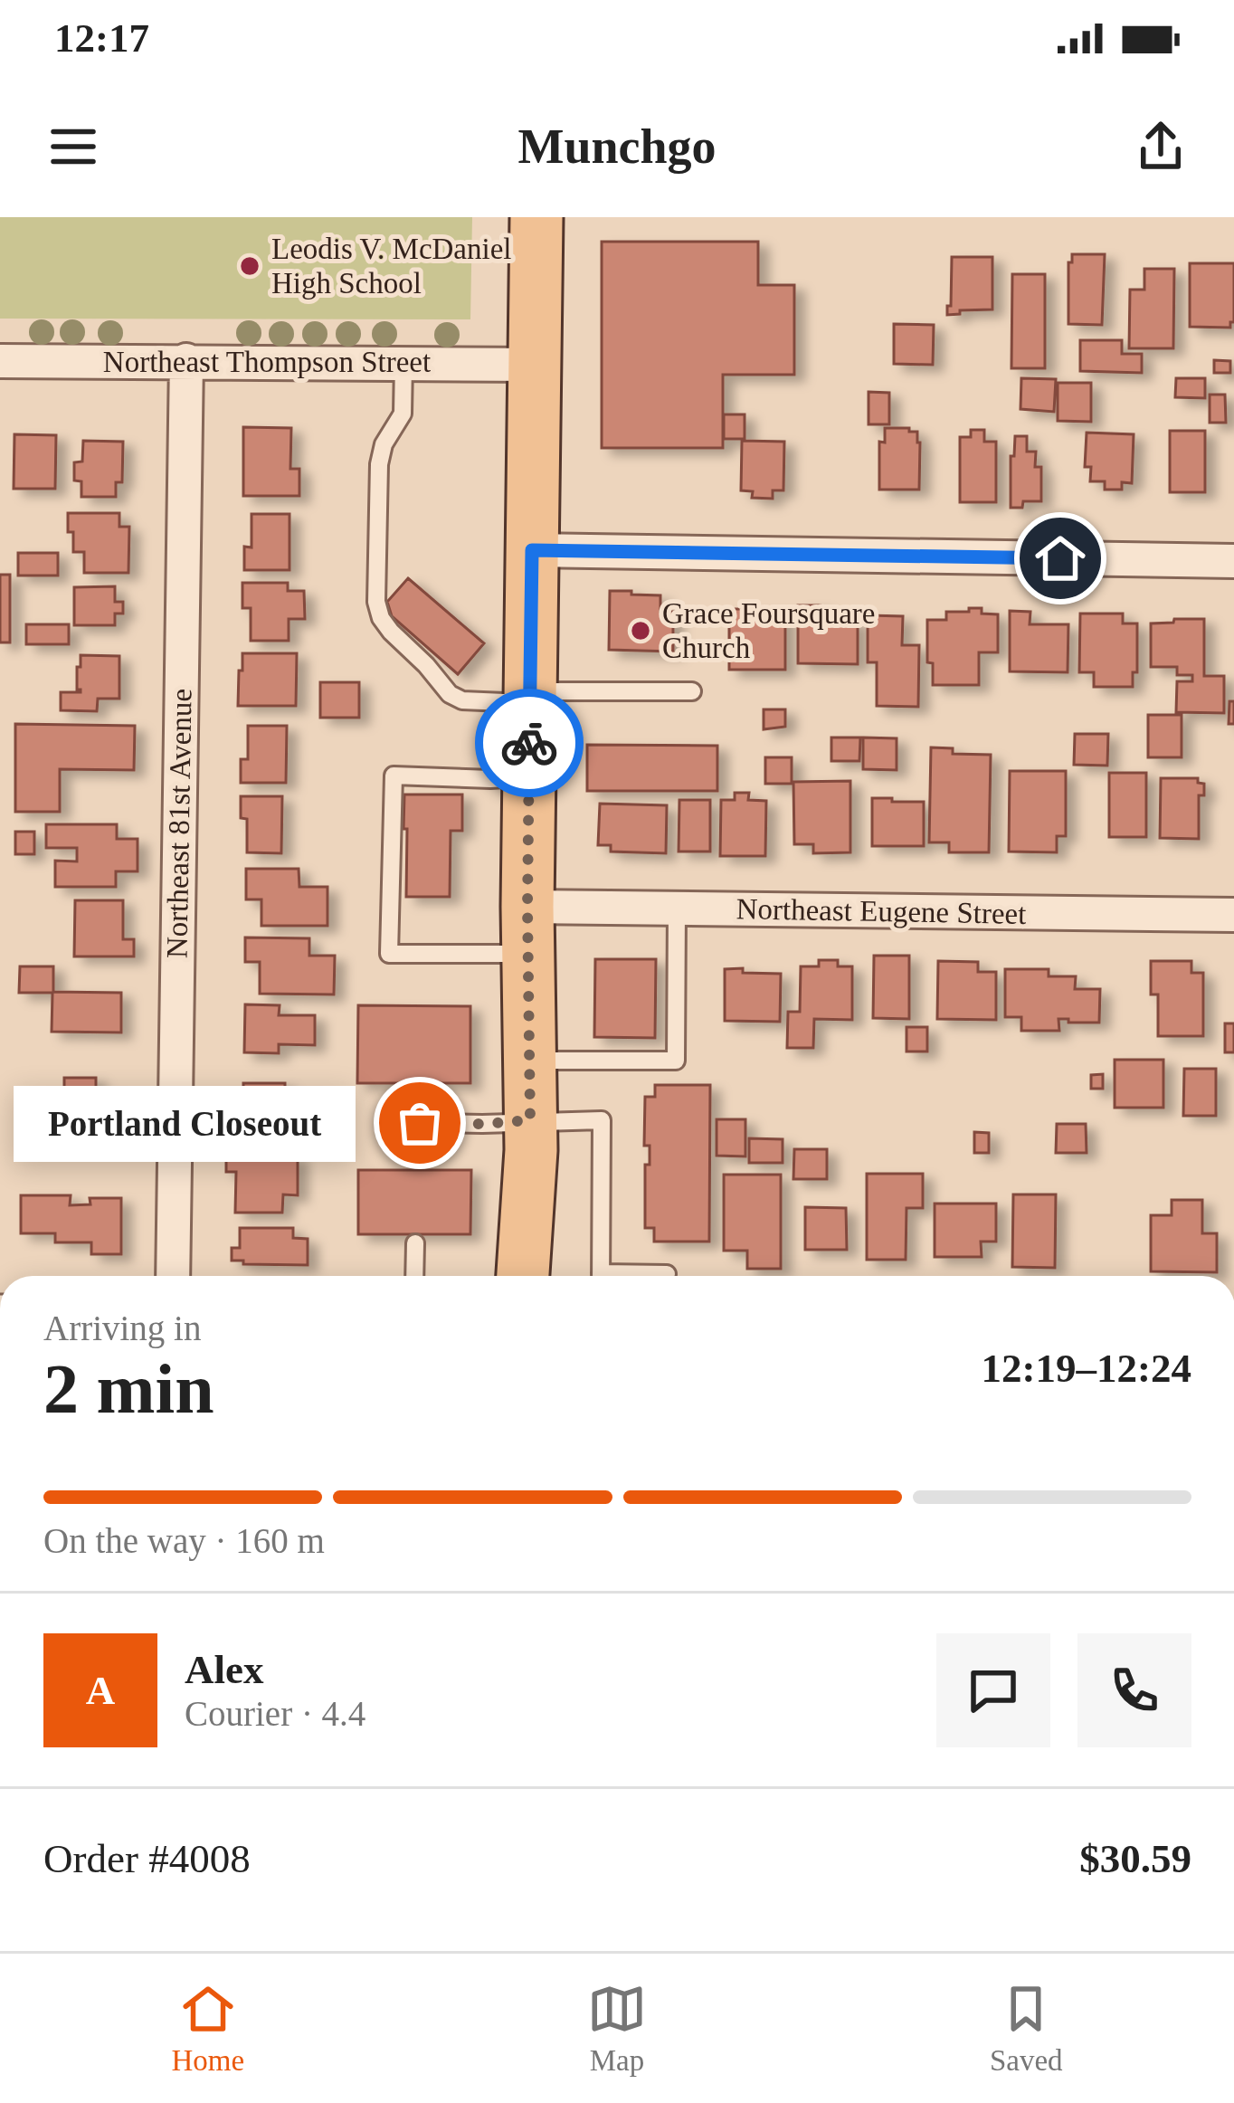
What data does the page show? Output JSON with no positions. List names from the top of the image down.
{
  "streets": {
    "street": ["Northeast Thompson Street", "Northeast 81st Avenue", "Northeast Eugene Street"]
  },
  "crossings": [
    ["Northeast Thompson Street", "Northeast 81st Avenue"]
  ],
  "places": ["Leodis V. McDaniel High School", "Grace Foursquare Church", "Portland Closeout"],
  "page": {
    "status": "12:17",
    "header": "Munchgo",
    "bubble": "Portland Closeout",
    "heading": ["2 min", "Arriving in", "12:19–12:24"],
    "panel": [
      "Alex",
      "Courier · 4.4",
      "Order #4008",
      "$30.59"
    ],
    "bar": "On the way · 160 m",
    "round": "A",
    "tabs": ["Home", "Map", "Saved"]
  }
}
